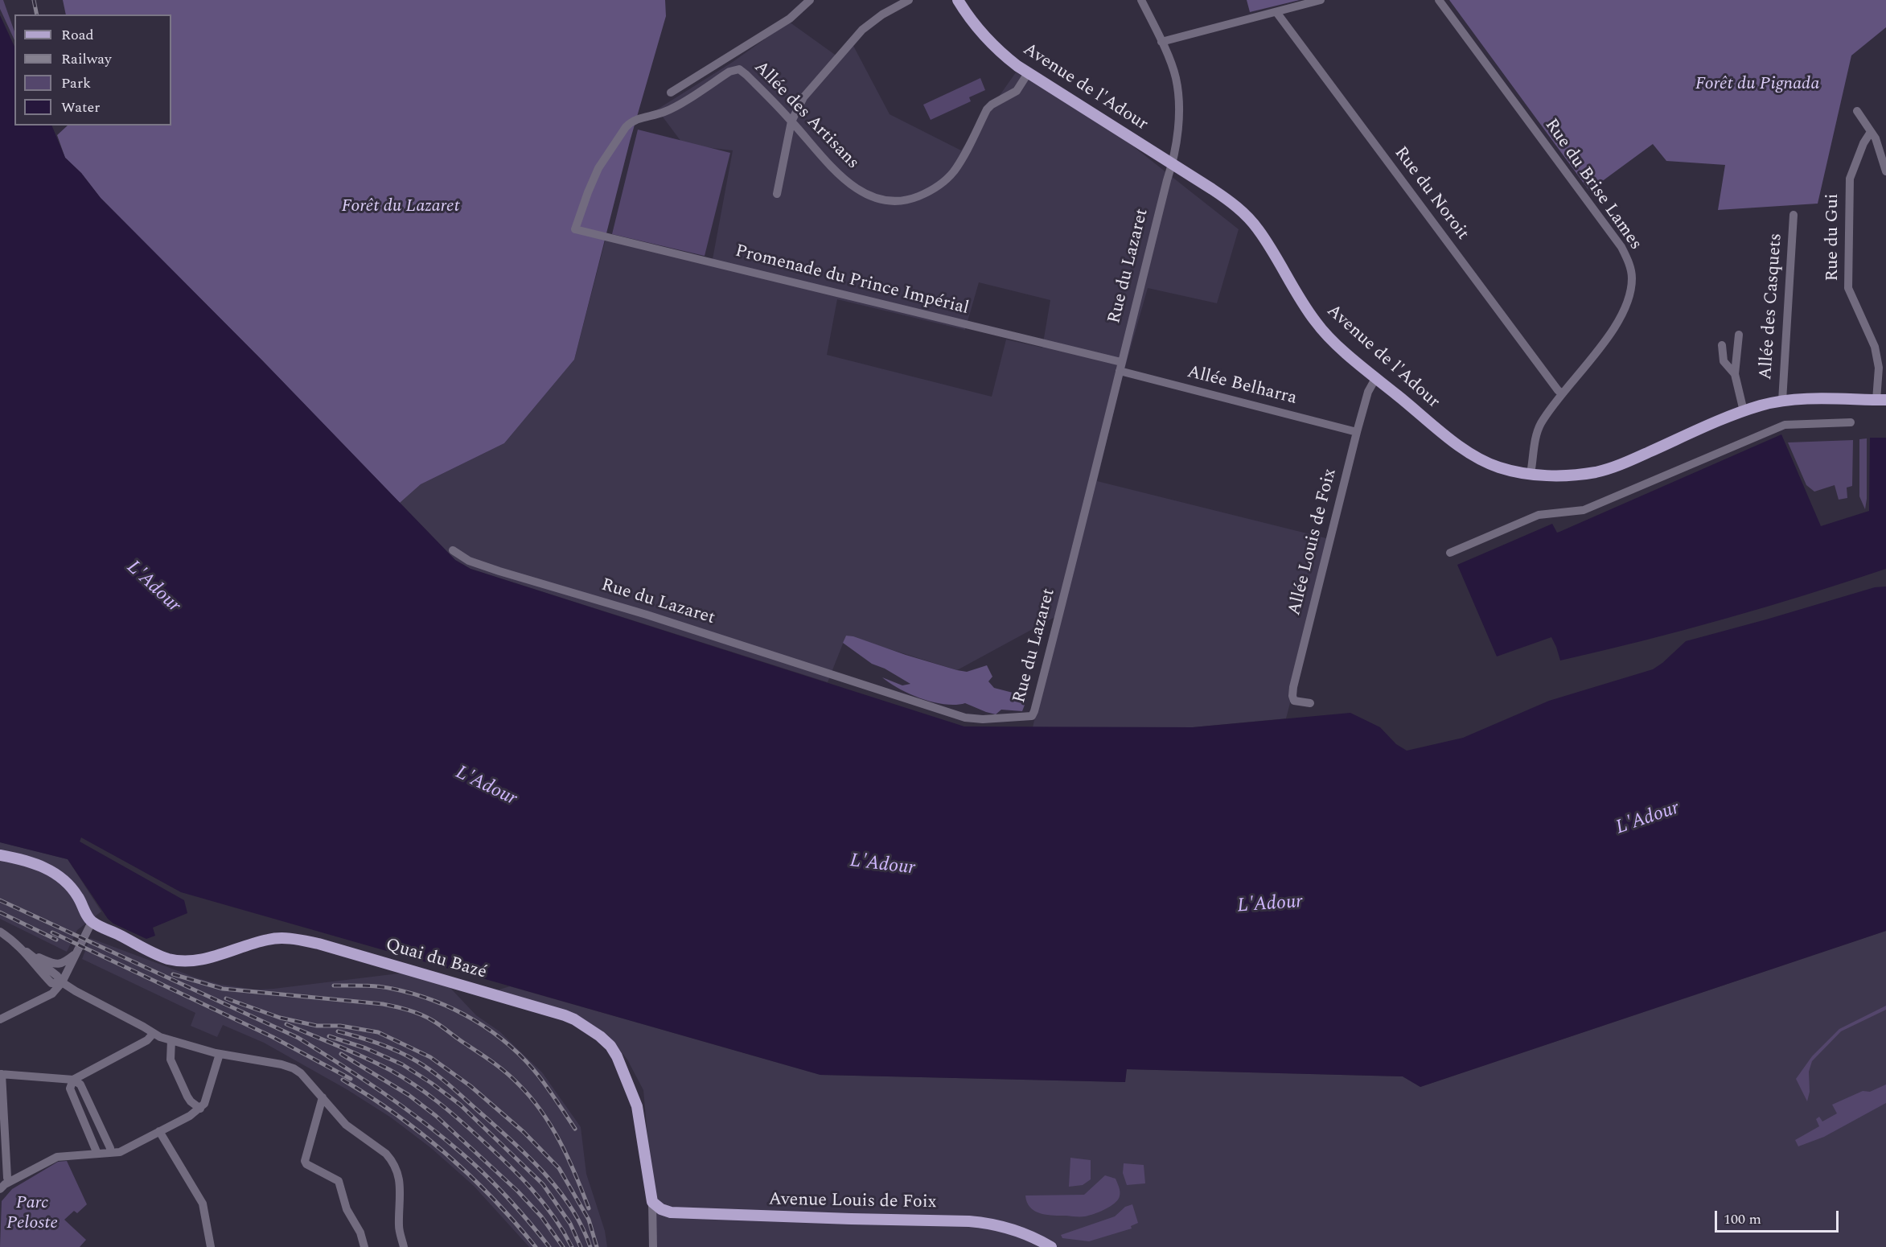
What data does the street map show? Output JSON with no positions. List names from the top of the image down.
{
  "streets": {
    "main road": ["Avenue de l'Adour", "Quai du Bazé", "Avenue Louis de Foix"],
    "street": [
      "Allée des Artisans",
      "Rue du Brise Lames",
      "Rue du Noroit",
      "Rue du Gui",
      "Rue du Lazaret",
      "Promenade du Prince Impérial",
      "Allée des Casquets",
      "Allée Belharra",
      "Allée Louis de Foix"
    ]
  },
  "crossings": [
    ["Avenue de l'Adour", "Allée des Artisans"],
    ["Avenue de l'Adour", "Rue du Brise Lames"],
    ["Avenue de l'Adour", "Rue du Gui"],
    ["Avenue de l'Adour", "Rue du Lazaret"],
    ["Avenue de l'Adour", "Allée des Casquets"],
    ["Avenue de l'Adour", "Allée Louis de Foix"],
    ["Allée des Artisans", "Promenade du Prince Impérial"],
    ["Rue du Brise Lames", "Rue du Noroit"],
    ["Rue du Lazaret", "Promenade du Prince Impérial"],
    ["Rue du Lazaret", "Allée Belharra"],
    ["Promenade du Prince Impérial", "Allée Belharra"],
    ["Allée Belharra", "Allée Louis de Foix"],
    ["Quai du Bazé", "Avenue Louis de Foix"]
  ],
  "water": ["L'Adour"],
  "parks": ["Forêt du Pignada", "Forêt du Lazaret", "Parc Peloste"],
  "legend": [
    "Road",
    "Railway",
    "Park",
    "Water"
  ],
  "scale_bar": "100 m"
}
